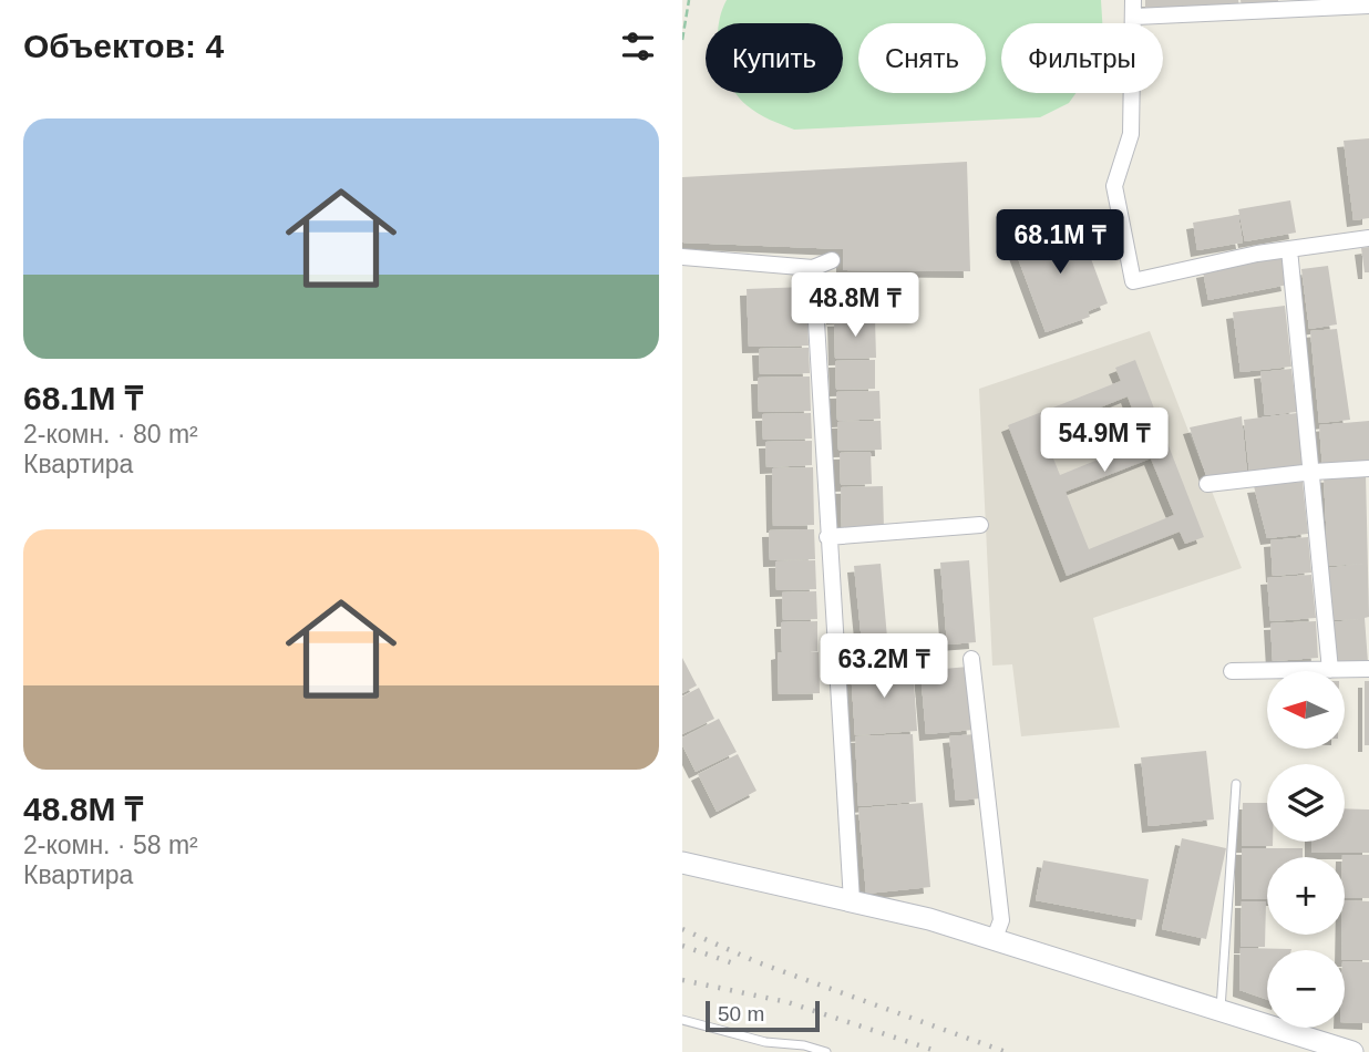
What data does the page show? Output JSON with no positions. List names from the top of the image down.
{
  "scale_bar": "50 m",
  "north": "left",
  "page": {
    "heading": "Объектов: 4",
    "chip": ["Купить", "Снять", "Фильтры"],
    "list": [
      {
        "name": "68.1M ₸",
        "note": "2-комн. · 80 m² · Квартира"
      },
      {
        "name": "48.8M ₸",
        "note": "2-комн. · 58 m² · Квартира"
      }
    ],
    "price": [
      "68.1M ₸",
      "48.8M ₸",
      "54.9M ₸",
      "63.2M ₸"
    ],
    "map_buttons": ["+", "−"],
    "scale": "50 m"
  }
}
